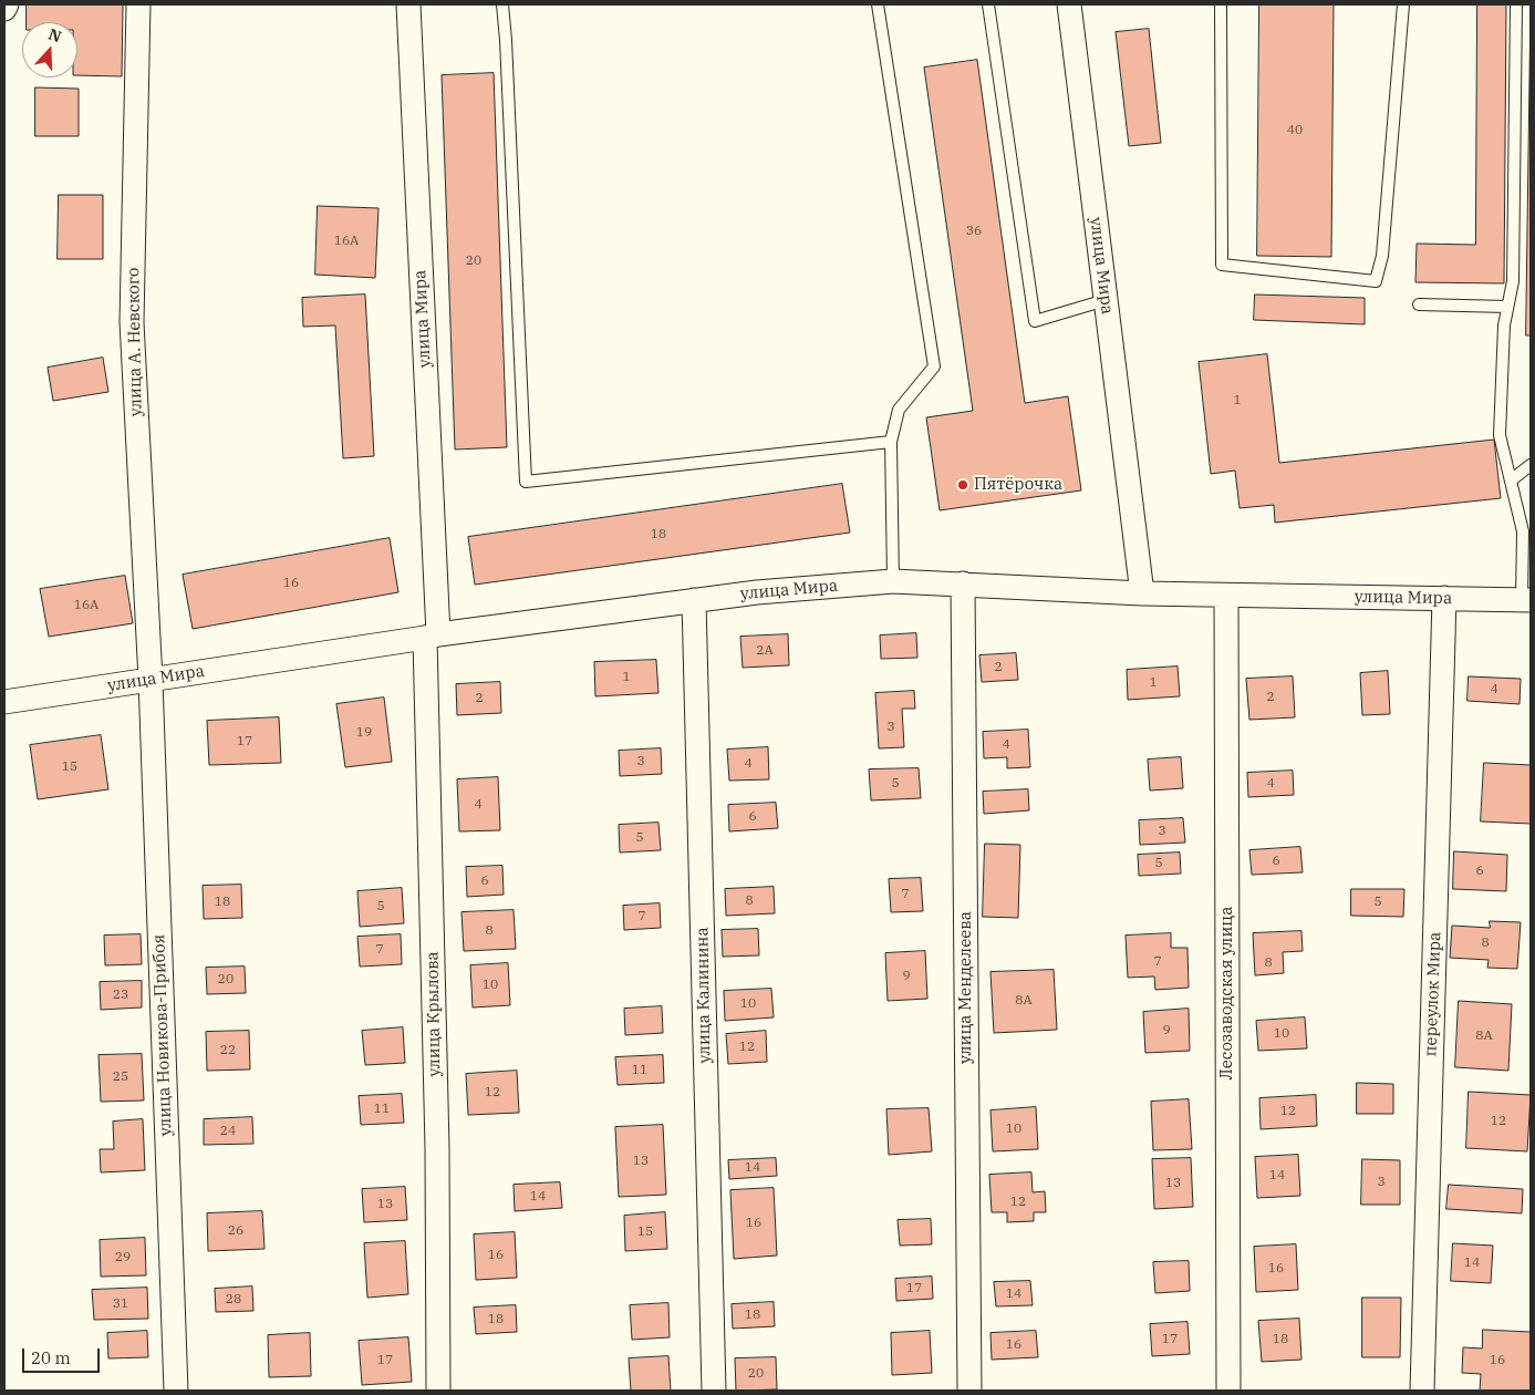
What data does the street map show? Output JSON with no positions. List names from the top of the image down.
{
  "streets": {
    "street": [
      "улица Мира",
      "улица А. Невского",
      "улица Менделеева",
      "Лесозаводская улица",
      "переулок Мира",
      "улица Калинина",
      "улица Крылова",
      "улица Новикова-Прибоя"
    ]
  },
  "crossings": [
    ["улица Мира", "улица А. Невского"],
    ["улица Мира", "улица Менделеева"],
    ["улица Мира", "Лесозаводская улица"],
    ["улица Мира", "переулок Мира"],
    ["улица Мира", "улица Калинина"],
    ["улица Мира", "улица Крылова"],
    ["улица Мира", "улица Новикова-Прибоя"],
    ["улица А. Невского", "улица Новикова-Прибоя"]
  ],
  "places": ["Пятёрочка"],
  "house_numbers": [
    "40",
    "36",
    "16А",
    "20",
    "1",
    "18",
    "16",
    "16А",
    "2А",
    "2",
    "1",
    "1",
    "4",
    "2",
    "2",
    "3",
    "19",
    "17",
    "4",
    "3",
    "4",
    "15",
    "5",
    "4",
    "4",
    "6",
    "3",
    "5",
    "6",
    "5",
    "6",
    "6",
    "7",
    "8",
    "18",
    "5",
    "5",
    "7",
    "8",
    "8",
    "7",
    "7",
    "8",
    "9",
    "20",
    "10",
    "23",
    "8А",
    "10",
    "9",
    "10",
    "8А",
    "12",
    "22",
    "11",
    "25",
    "12",
    "11",
    "12",
    "12",
    "10",
    "24",
    "13",
    "14",
    "14",
    "3",
    "13",
    "14",
    "12",
    "13",
    "16",
    "26",
    "15",
    "16",
    "29",
    "14",
    "16",
    "17",
    "14",
    "28",
    "31",
    "18",
    "18",
    "17",
    "18",
    "16",
    "17",
    "16",
    "20"
  ],
  "scale_bar": "20 m",
  "north": "top"
}
